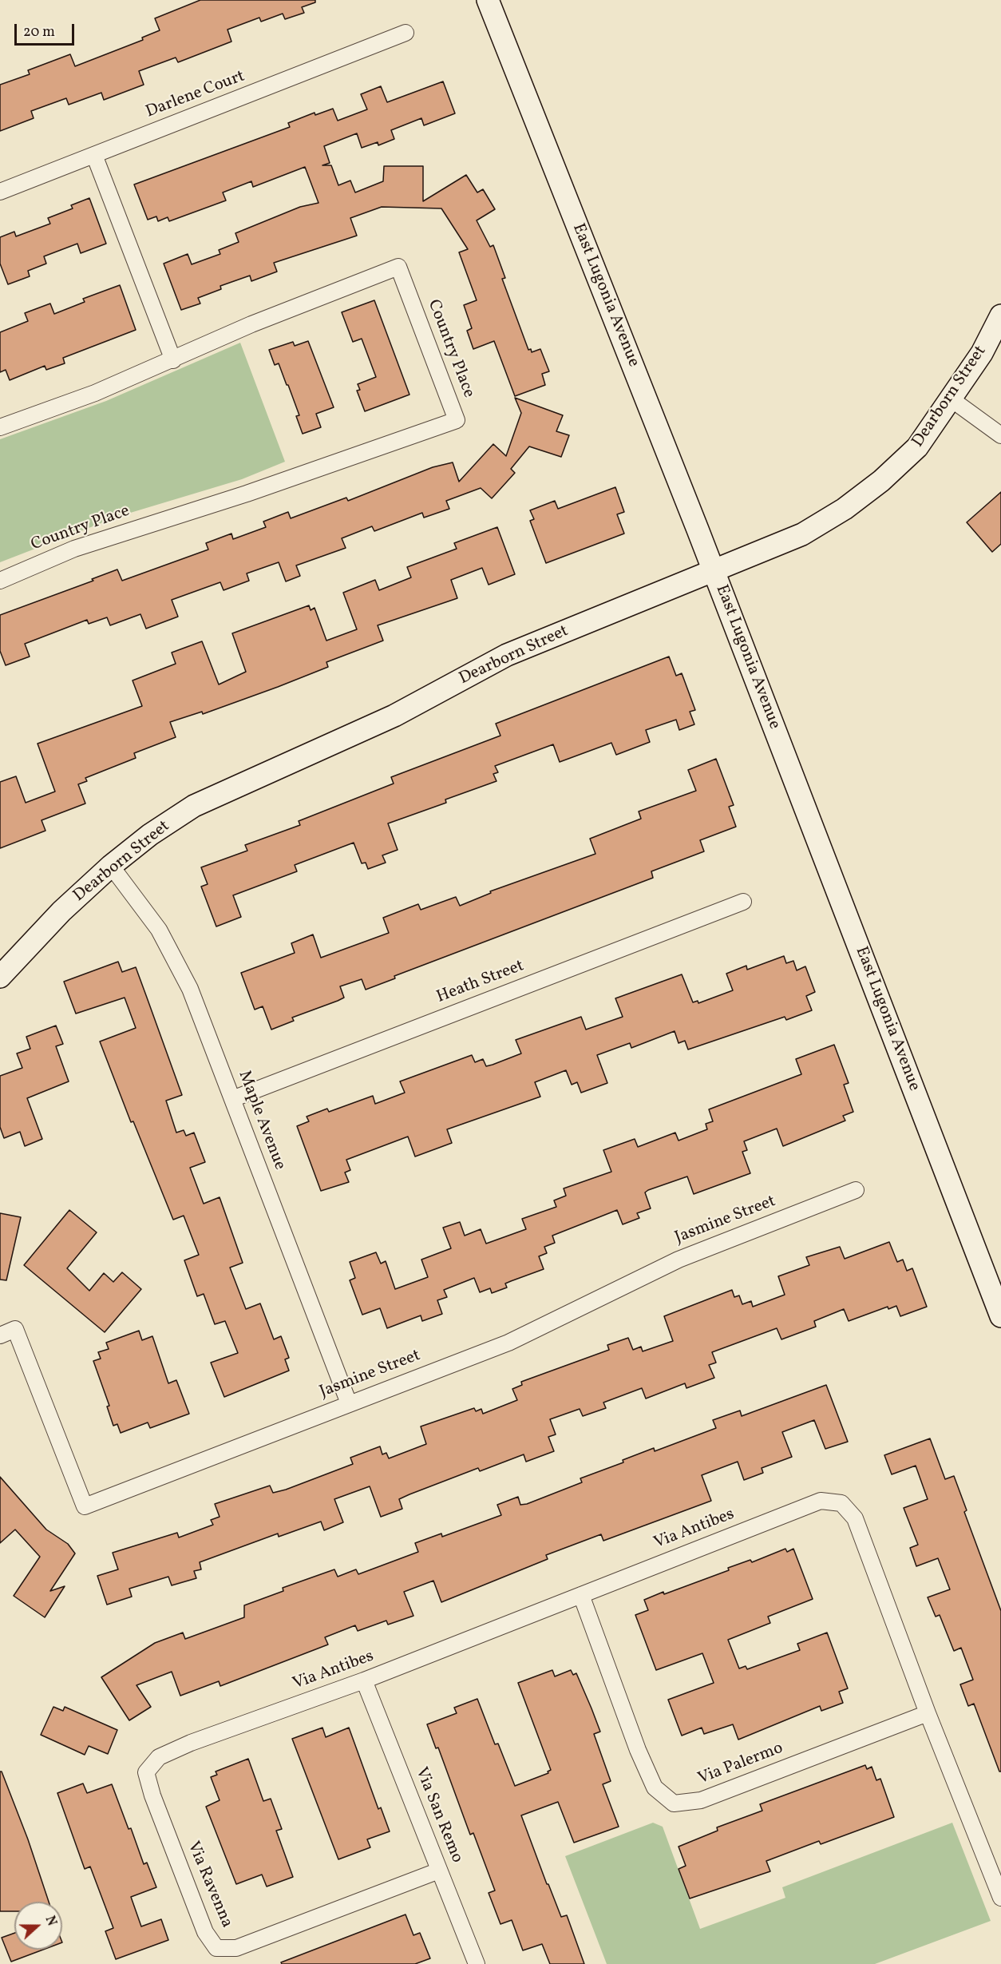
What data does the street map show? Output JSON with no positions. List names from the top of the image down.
{
  "streets": {
    "main road": ["East Lugonia Avenue", "Dearborn Street"],
    "street": [
      "Darlene Court",
      "Country Place",
      "Heath Street",
      "Maple Avenue",
      "Jasmine Street",
      "Via Antibes",
      "Via Palermo",
      "Via San Remo",
      "Via Ravenna"
    ]
  },
  "crossings": [
    ["East Lugonia Avenue", "Dearborn Street"],
    ["Dearborn Street", "Maple Avenue"],
    ["Heath Street", "Maple Avenue"],
    ["Maple Avenue", "Jasmine Street"],
    ["Via Antibes", "Via Palermo"],
    ["Via Antibes", "Via San Remo"],
    ["Via Antibes", "Via Ravenna"],
    ["Via San Remo", "Via Ravenna"]
  ],
  "scale_bar": "20 m",
  "north": "right"
}
